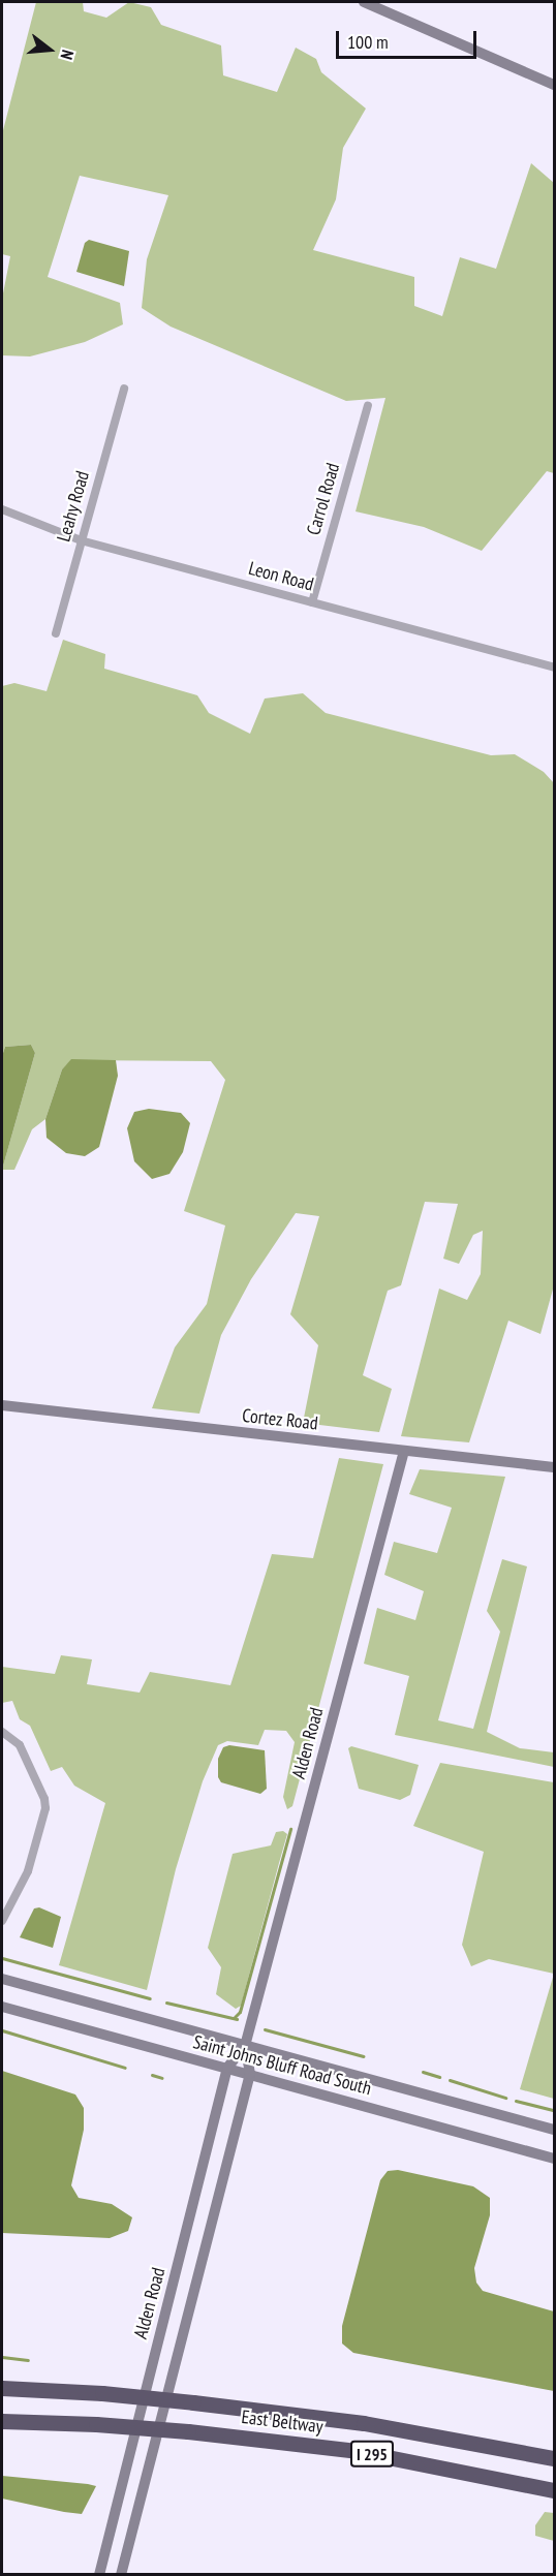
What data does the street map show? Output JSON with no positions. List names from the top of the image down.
{
  "streets": {
    "highway": ["East Beltway", "I 295"],
    "street": [
      "Carrol Road",
      "Leahy Road",
      "Leon Road",
      "Cortez Road",
      "Alden Road",
      "Saint Johns Bluff Road South"
    ]
  },
  "crossings": [
    ["Carrol Road", "Leon Road"],
    ["Leahy Road", "Leon Road"],
    ["Cortez Road", "Alden Road"],
    ["Alden Road", "Saint Johns Bluff Road South"]
  ],
  "scale_bar": "100 m",
  "north": "right"
}
